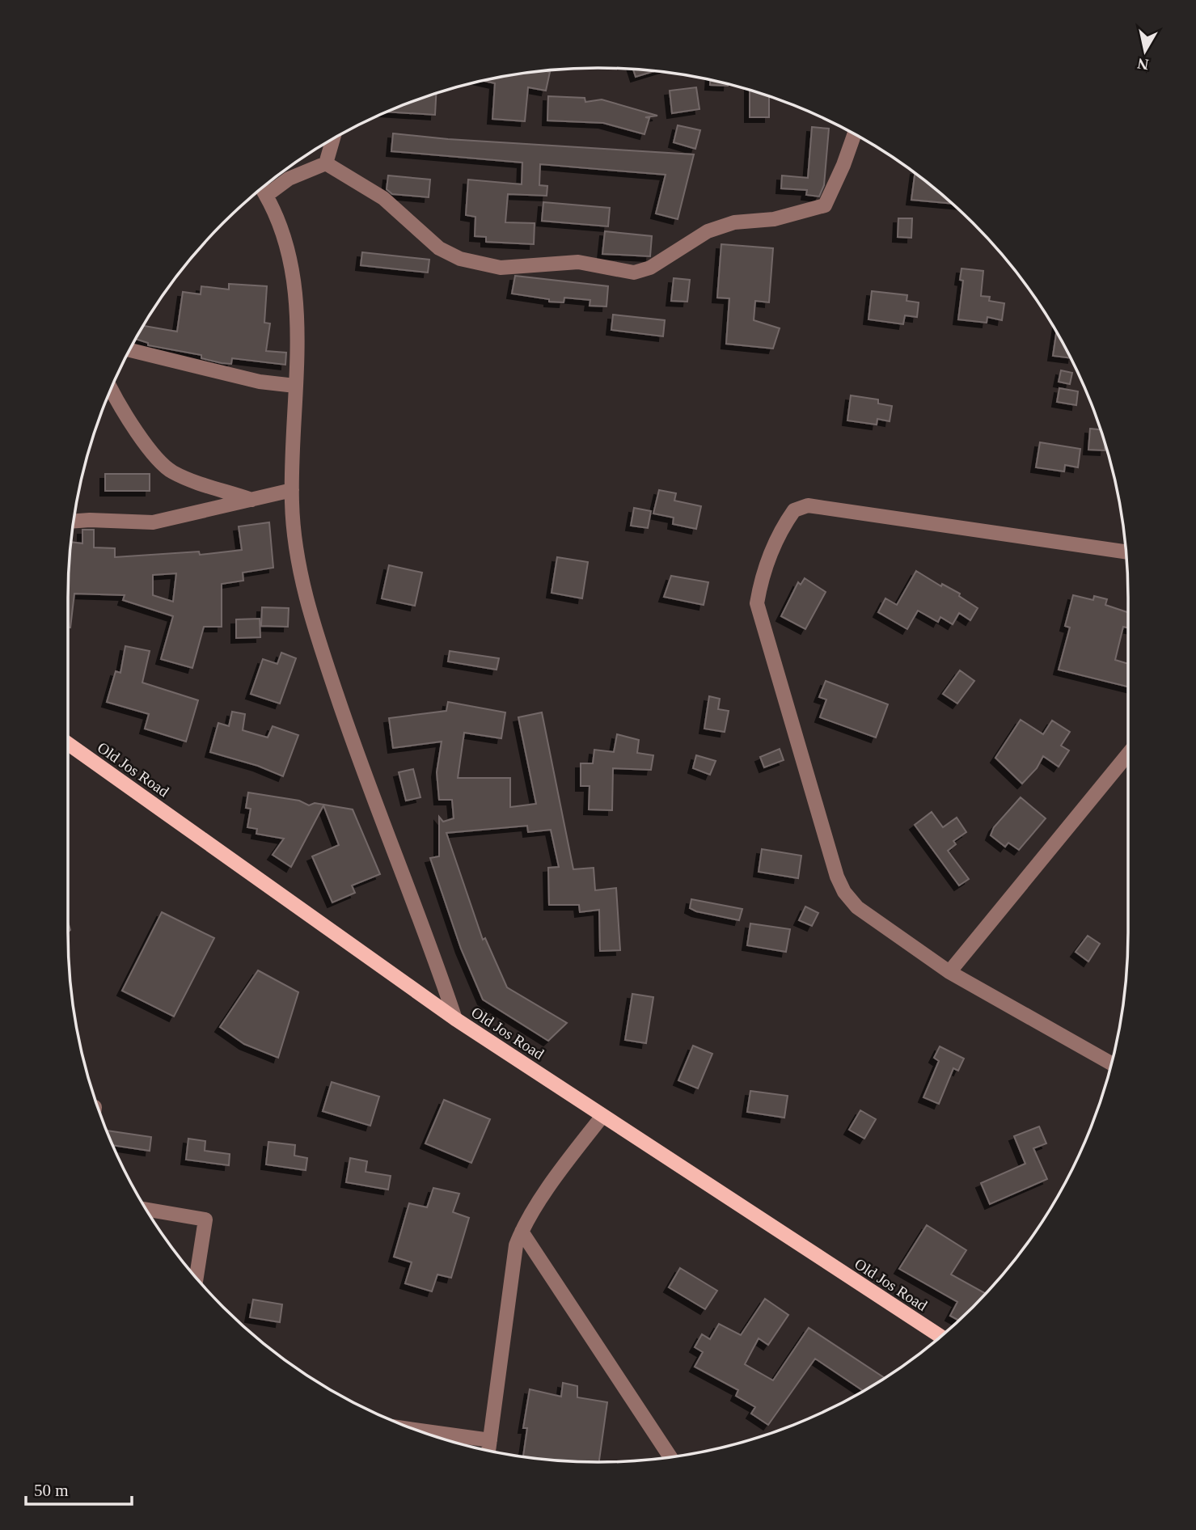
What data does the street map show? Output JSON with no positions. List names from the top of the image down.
{
  "streets": {
    "main road": ["Old Jos Road"]
  },
  "scale_bar": "50 m",
  "north": "bottom"
}
